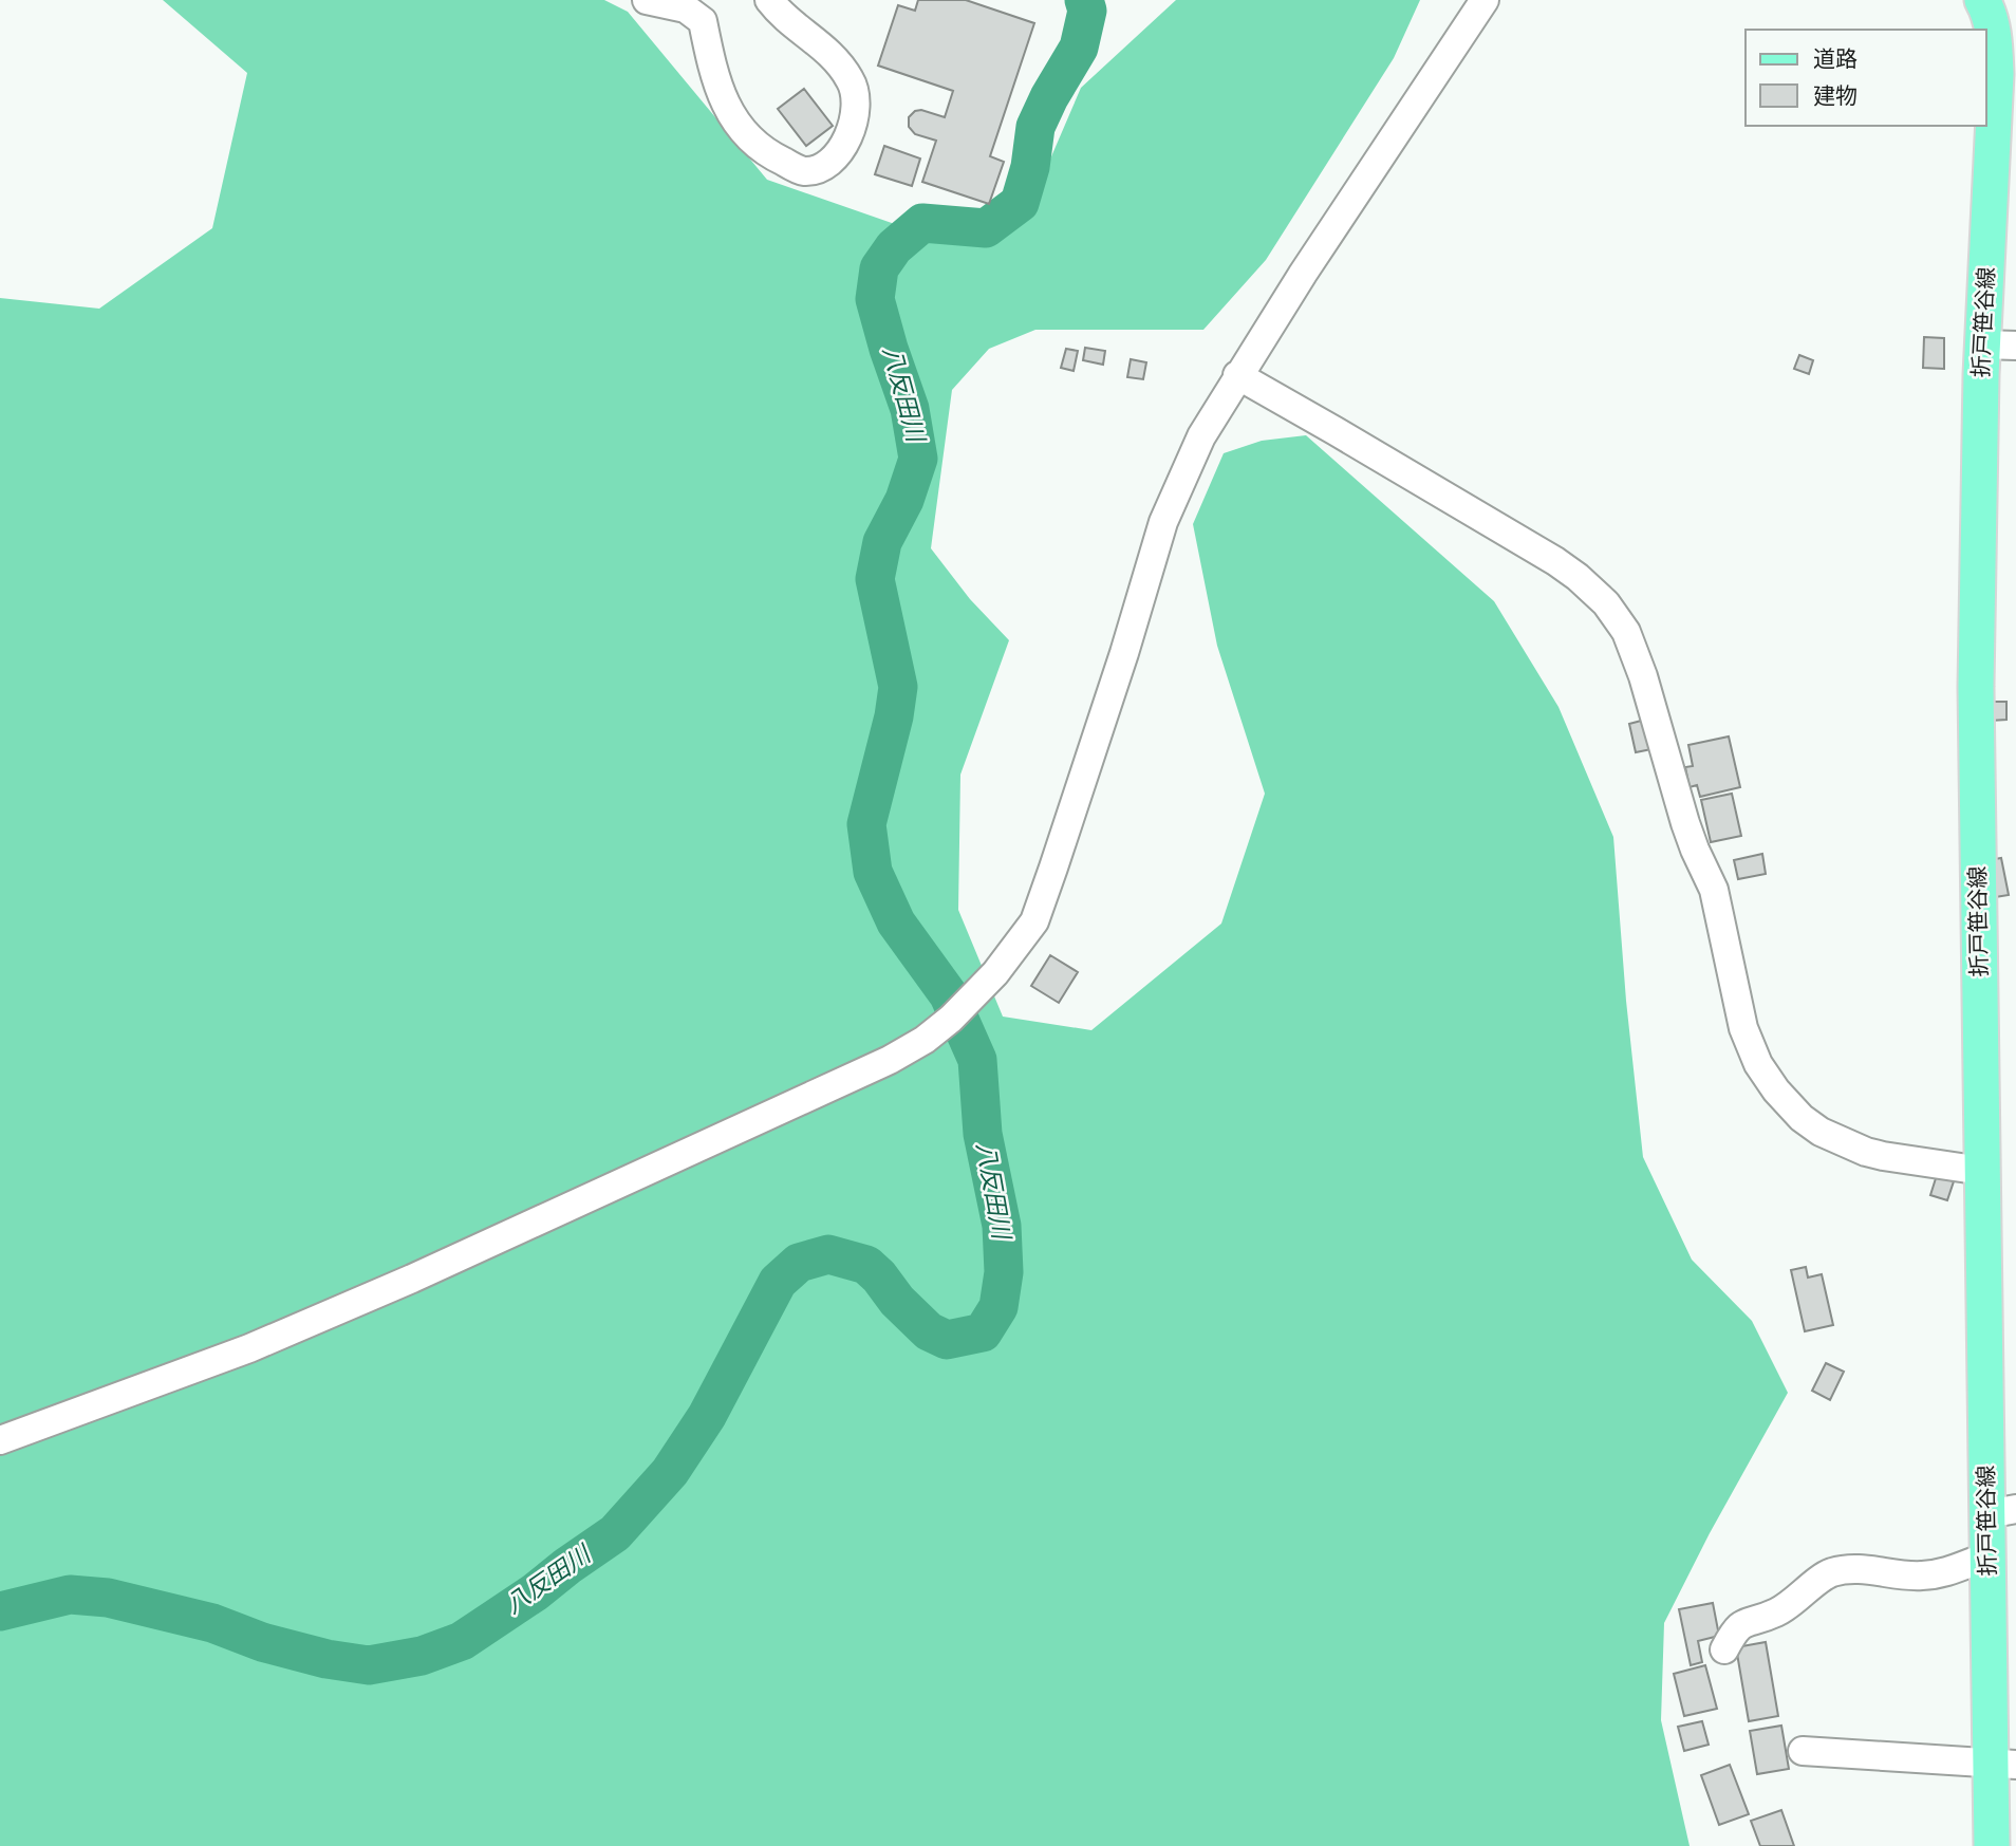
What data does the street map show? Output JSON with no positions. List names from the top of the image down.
{
  "streets": {
    "main road": ["折戸笹谷線"]
  },
  "water": ["八反田川"],
  "legend": ["道路", "建物"]
}
